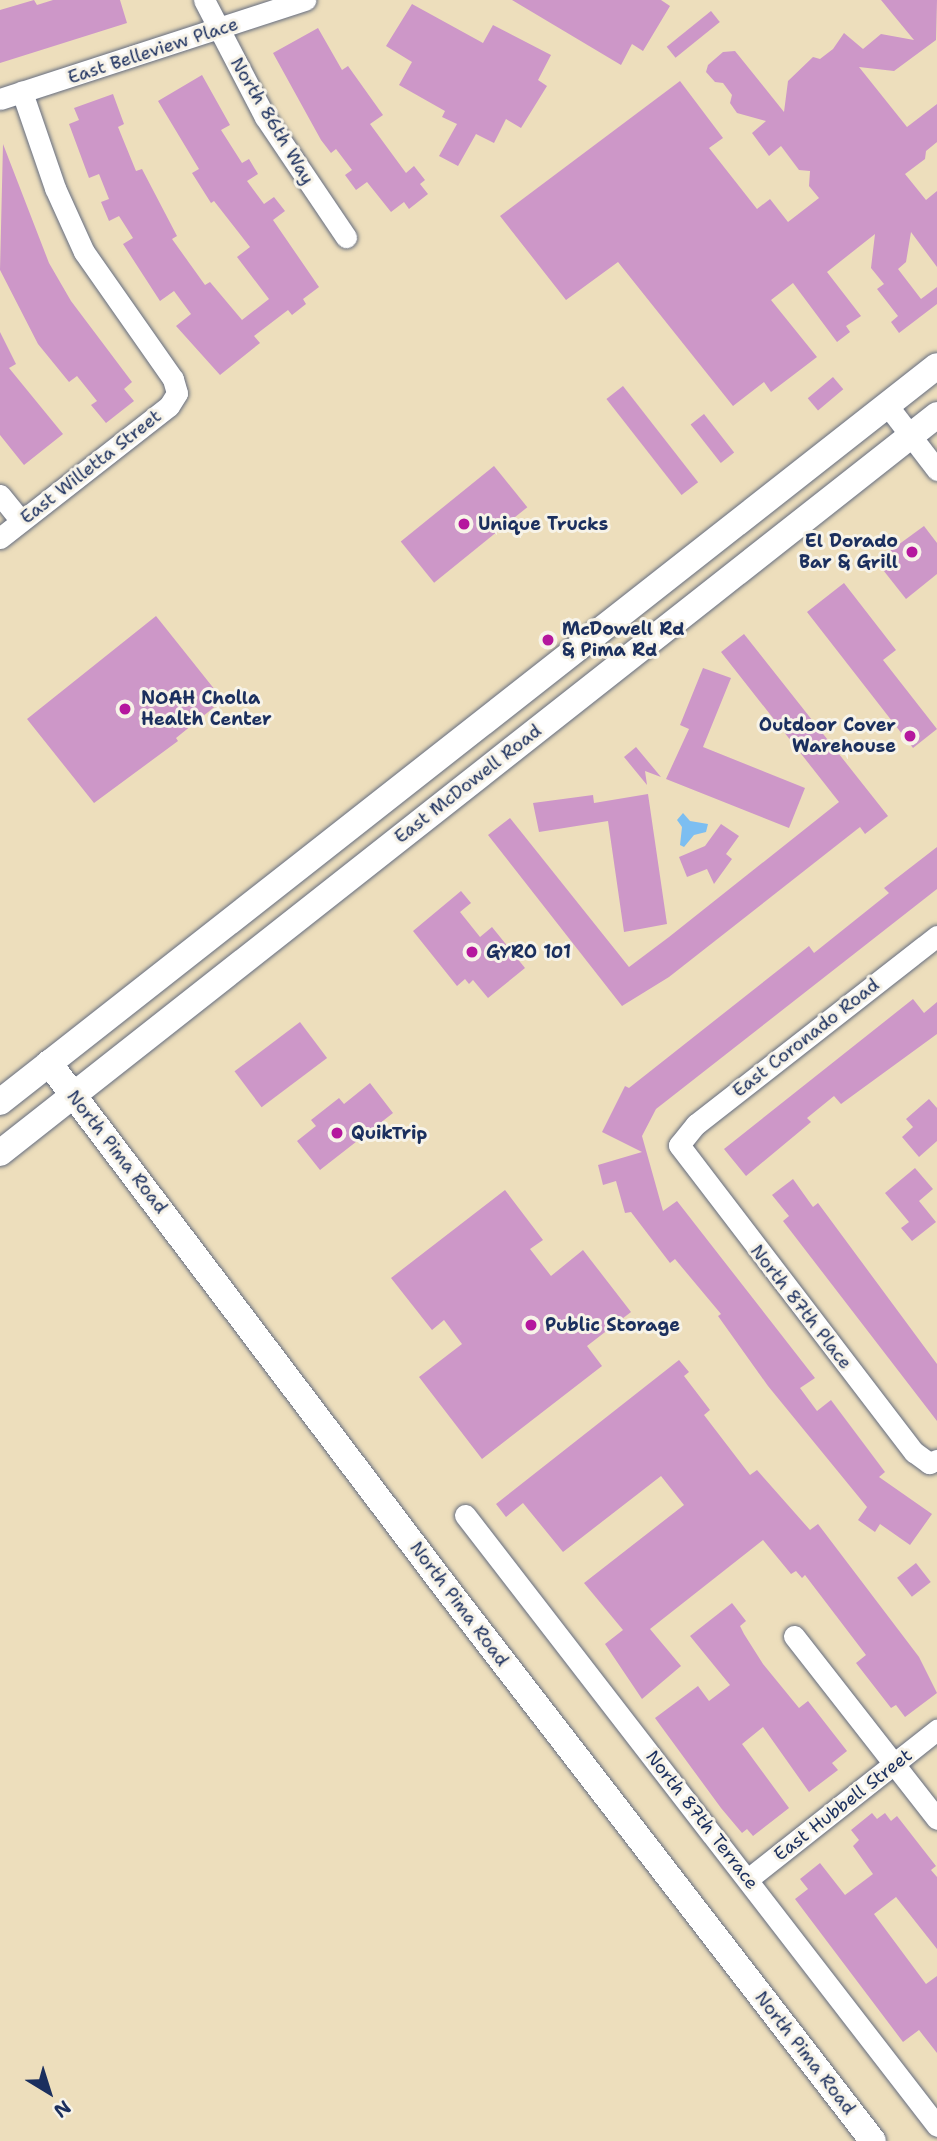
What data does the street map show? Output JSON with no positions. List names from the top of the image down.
{
  "streets": {
    "main road": ["East McDowell Road", "North Pima Road"],
    "street": [
      "East Belleview Place",
      "North 86th Way",
      "East Willetta Street",
      "East Coronado Road",
      "North 87th Place",
      "East Hubbell Street",
      "North 87th Terrace"
    ]
  },
  "crossings": [
    ["East Belleview Place", "North 86th Way"],
    ["East Belleview Place", "East Willetta Street"],
    ["East McDowell Road", "North Pima Road"],
    ["East Coronado Road", "North 87th Place"],
    ["East Hubbell Street", "North 87th Terrace"]
  ],
  "places": [
    "Unique Trucks",
    "El Dorado Bar & Grill",
    "McDowell Rd & Pima Rd",
    "NOAH Cholla Health Center",
    "Outdoor Cover Warehouse",
    "GYRO 101",
    "QuikTrip",
    "Public Storage"
  ],
  "north": "bottom right"
}
